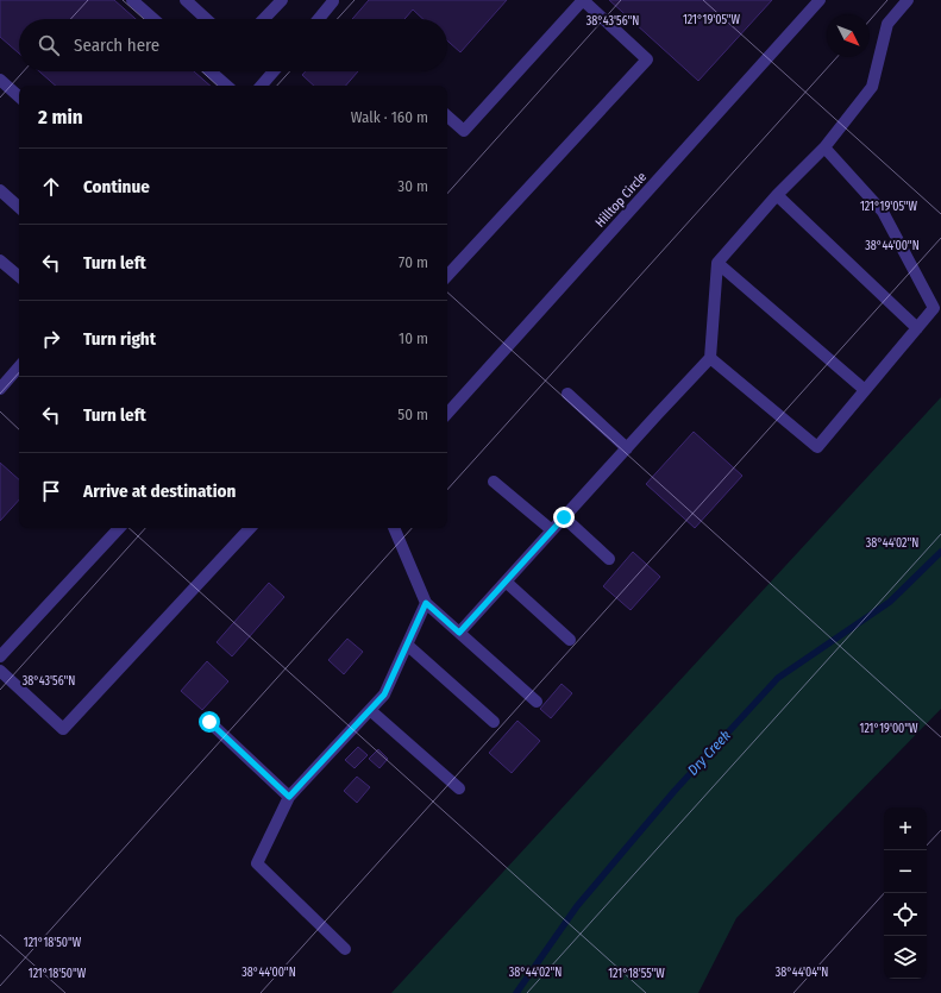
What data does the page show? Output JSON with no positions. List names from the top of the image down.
{
  "streets": {
    "street": ["Hilltop Circle"]
  },
  "water": ["Dry Creek"],
  "north": "bottom right",
  "page": {
    "search": "Search here",
    "heading": ["2 min", "Walk · 160 m"],
    "list": [
      ["Continue", "30 m"],
      ["Turn left", "70 m"],
      ["Turn right", "10 m"],
      ["Turn left", "50 m"],
      "Arrive at destination"
    ],
    "map_buttons": ["+", "−"]
  },
  "coordinates": [
    "121°19'05\"W",
    "38°43'56\"N",
    "38°44'00\"N",
    "38°44'02\"N",
    "121°19'00\"W",
    "121°18'50\"W",
    "38°44'04\"N",
    "121°18'55\"W"
  ]
}
